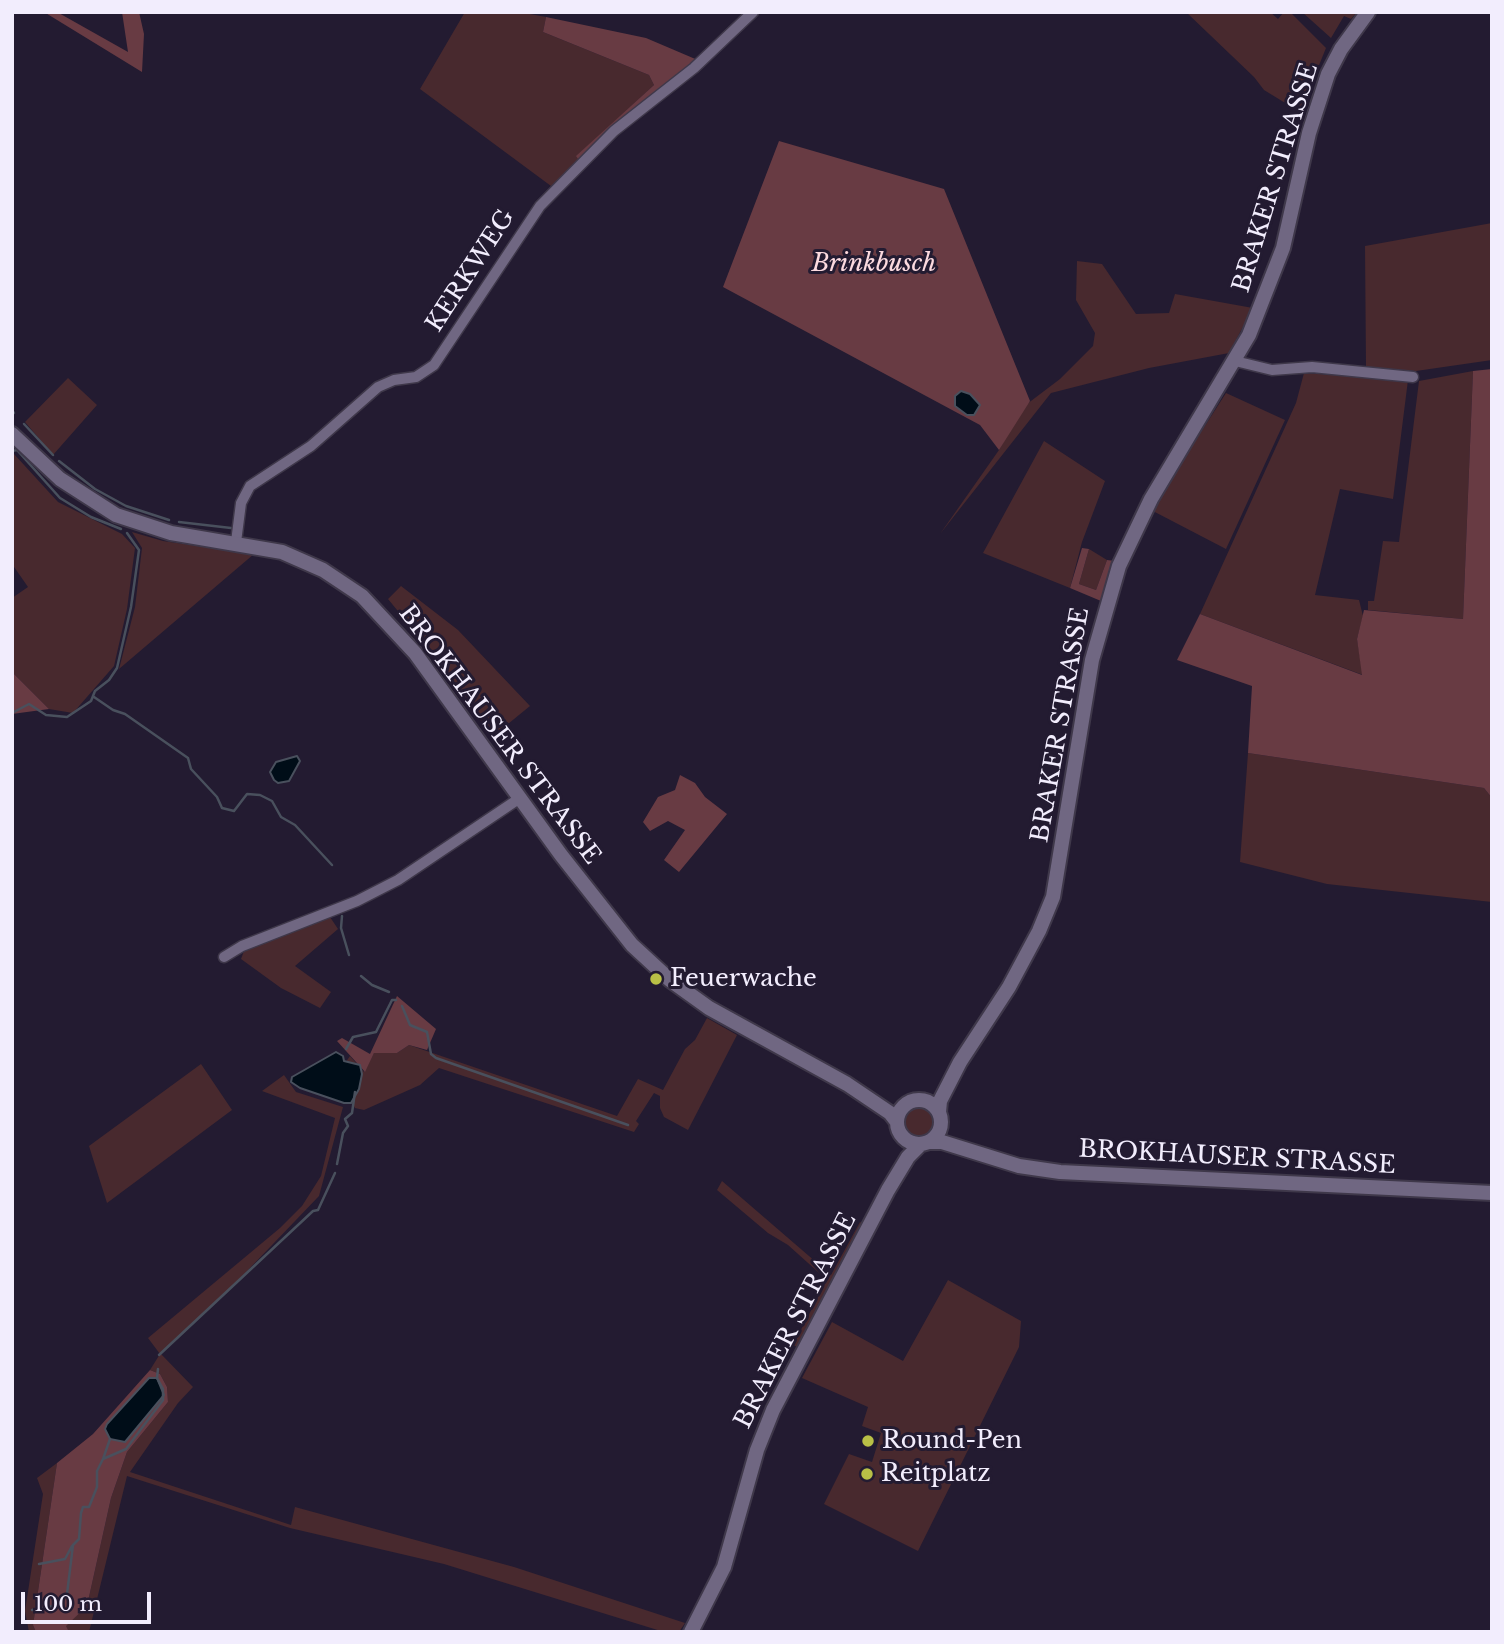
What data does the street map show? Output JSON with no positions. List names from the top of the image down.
{
  "streets": {
    "street": ["BRAKER STRASSE", "KERKWEG", "BROKHAUSER STRASSE"]
  },
  "crossings": [
    ["BRAKER STRASSE", "BROKHAUSER STRASSE"],
    ["KERKWEG", "BROKHAUSER STRASSE"]
  ],
  "parks": ["Brinkbusch"],
  "places": ["Feuerwache", "Round-Pen", "Reitplatz"],
  "scale_bar": "100 m"
}
